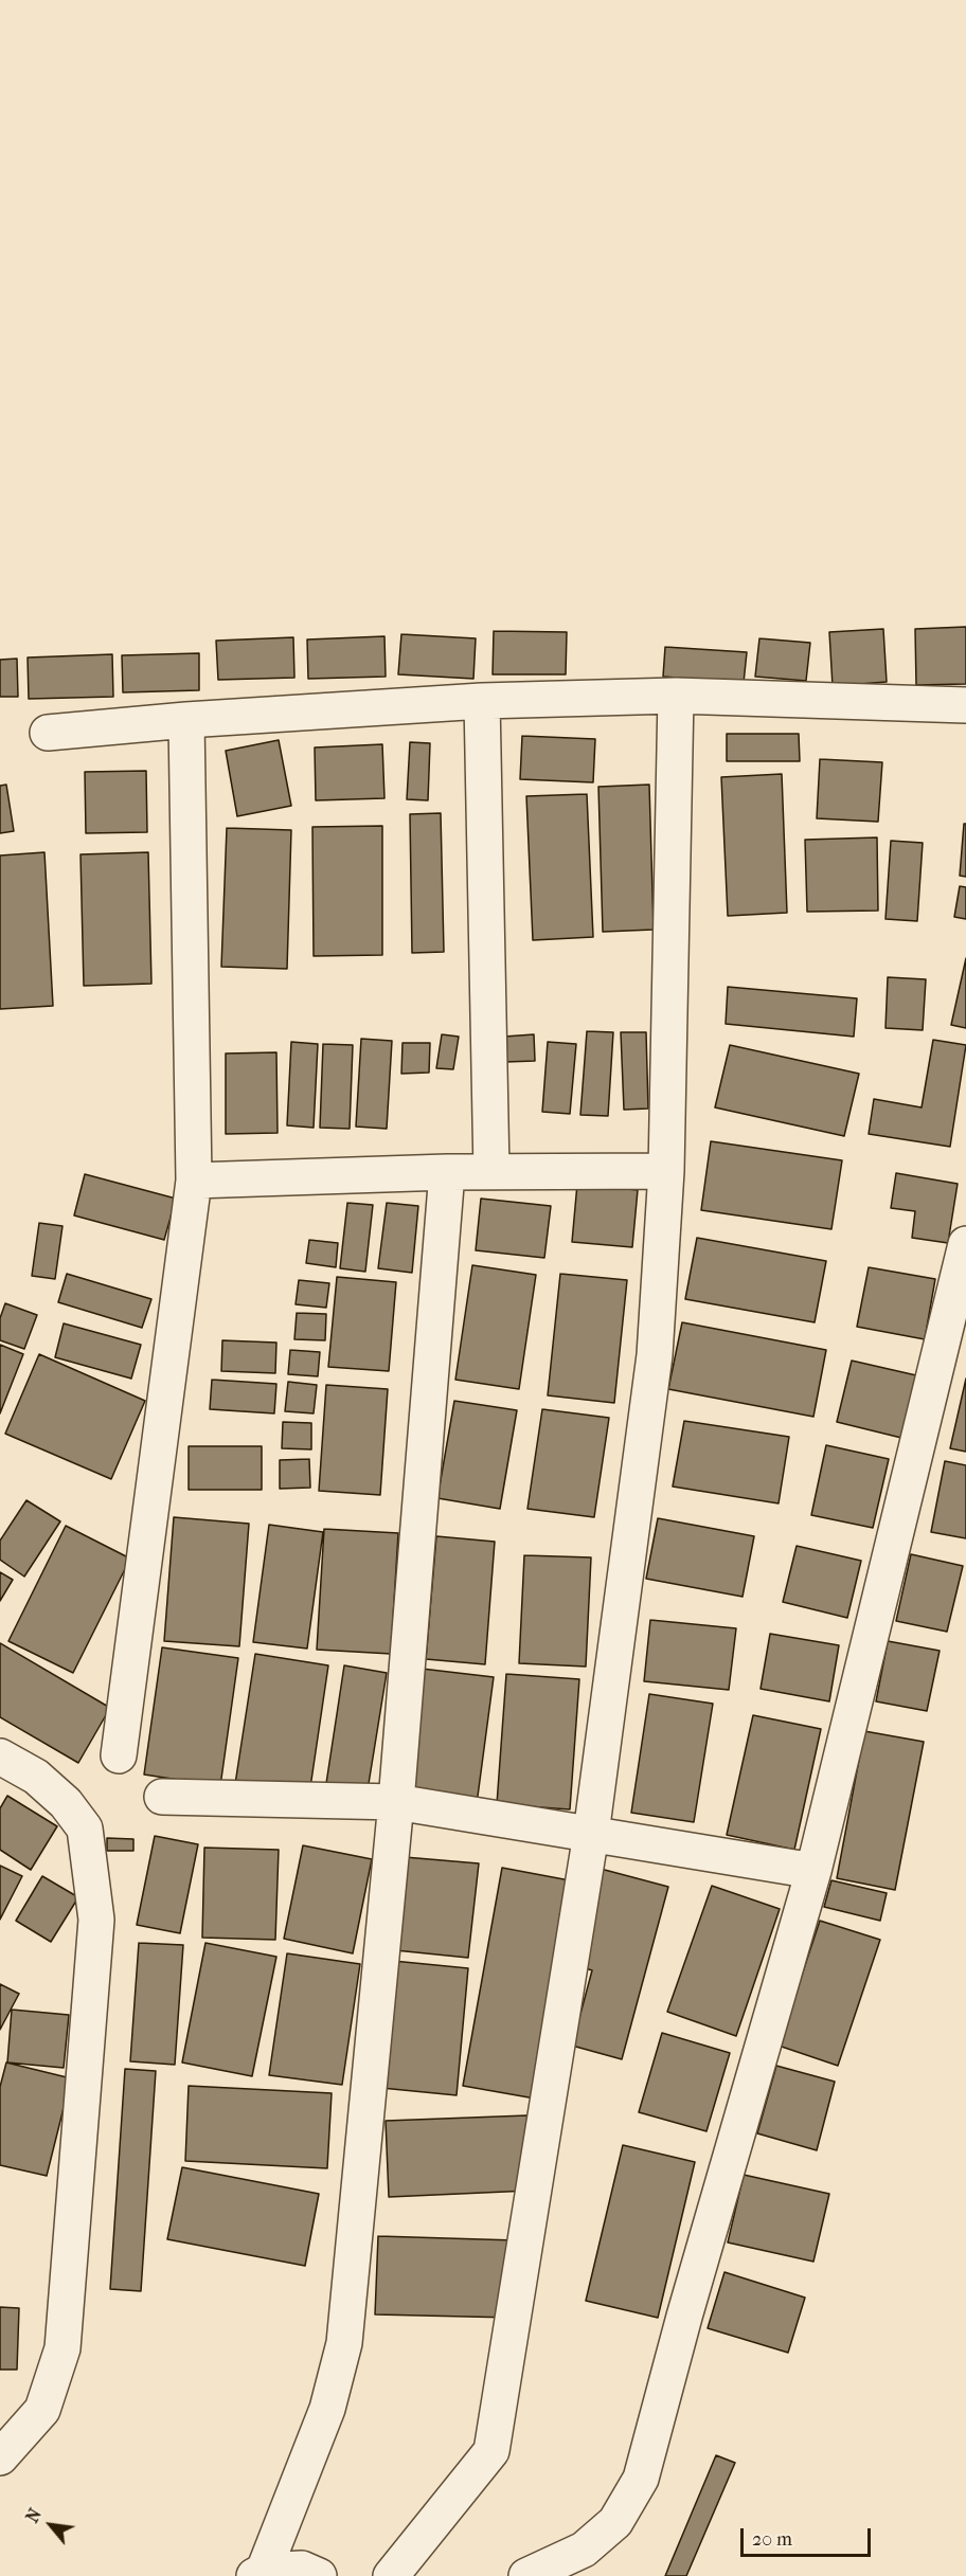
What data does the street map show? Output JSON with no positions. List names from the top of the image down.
{
  "scale_bar": "20 m",
  "north": "top left"
}
